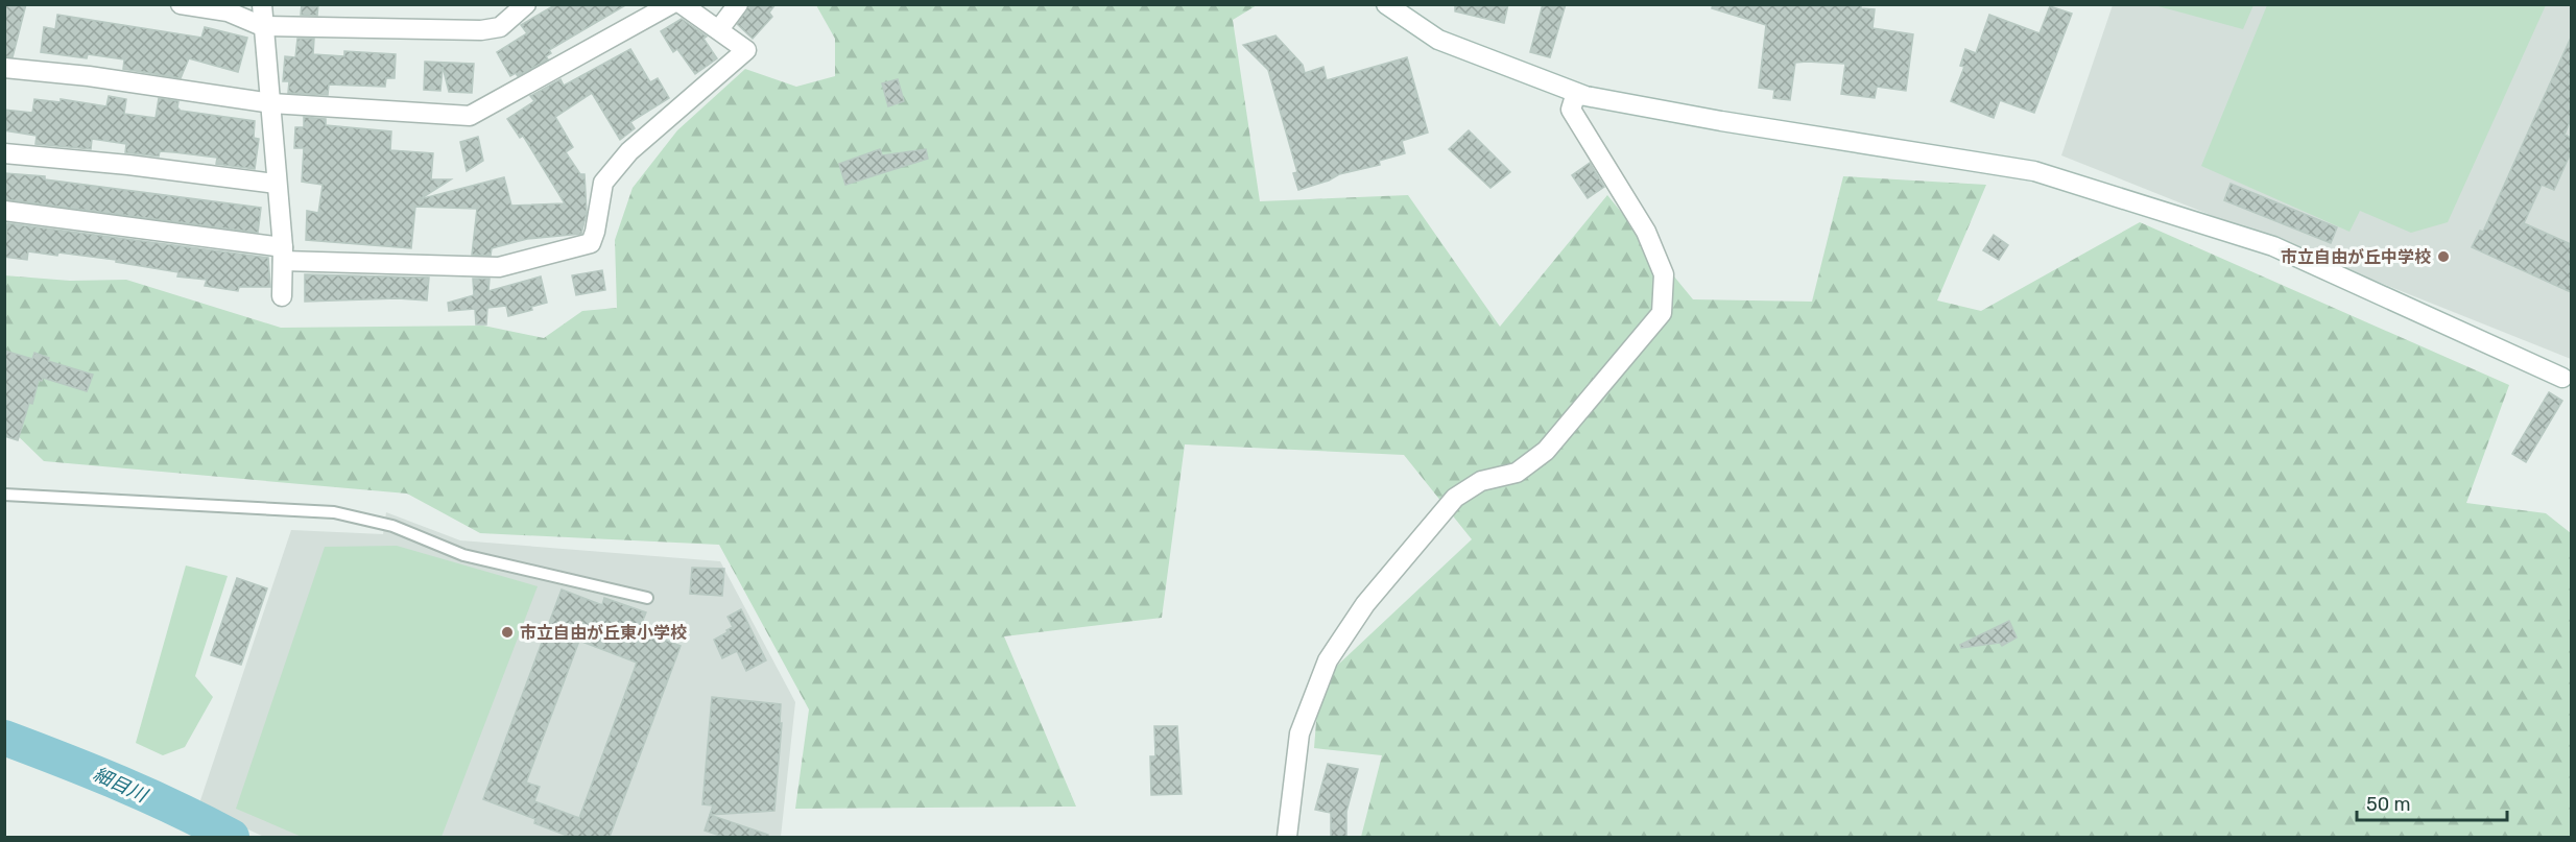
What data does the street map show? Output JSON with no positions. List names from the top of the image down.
{
  "water": ["細目川"],
  "places": ["市立自由が丘中学校", "市立自由が丘東小学校"],
  "scale_bar": "50 m"
}
